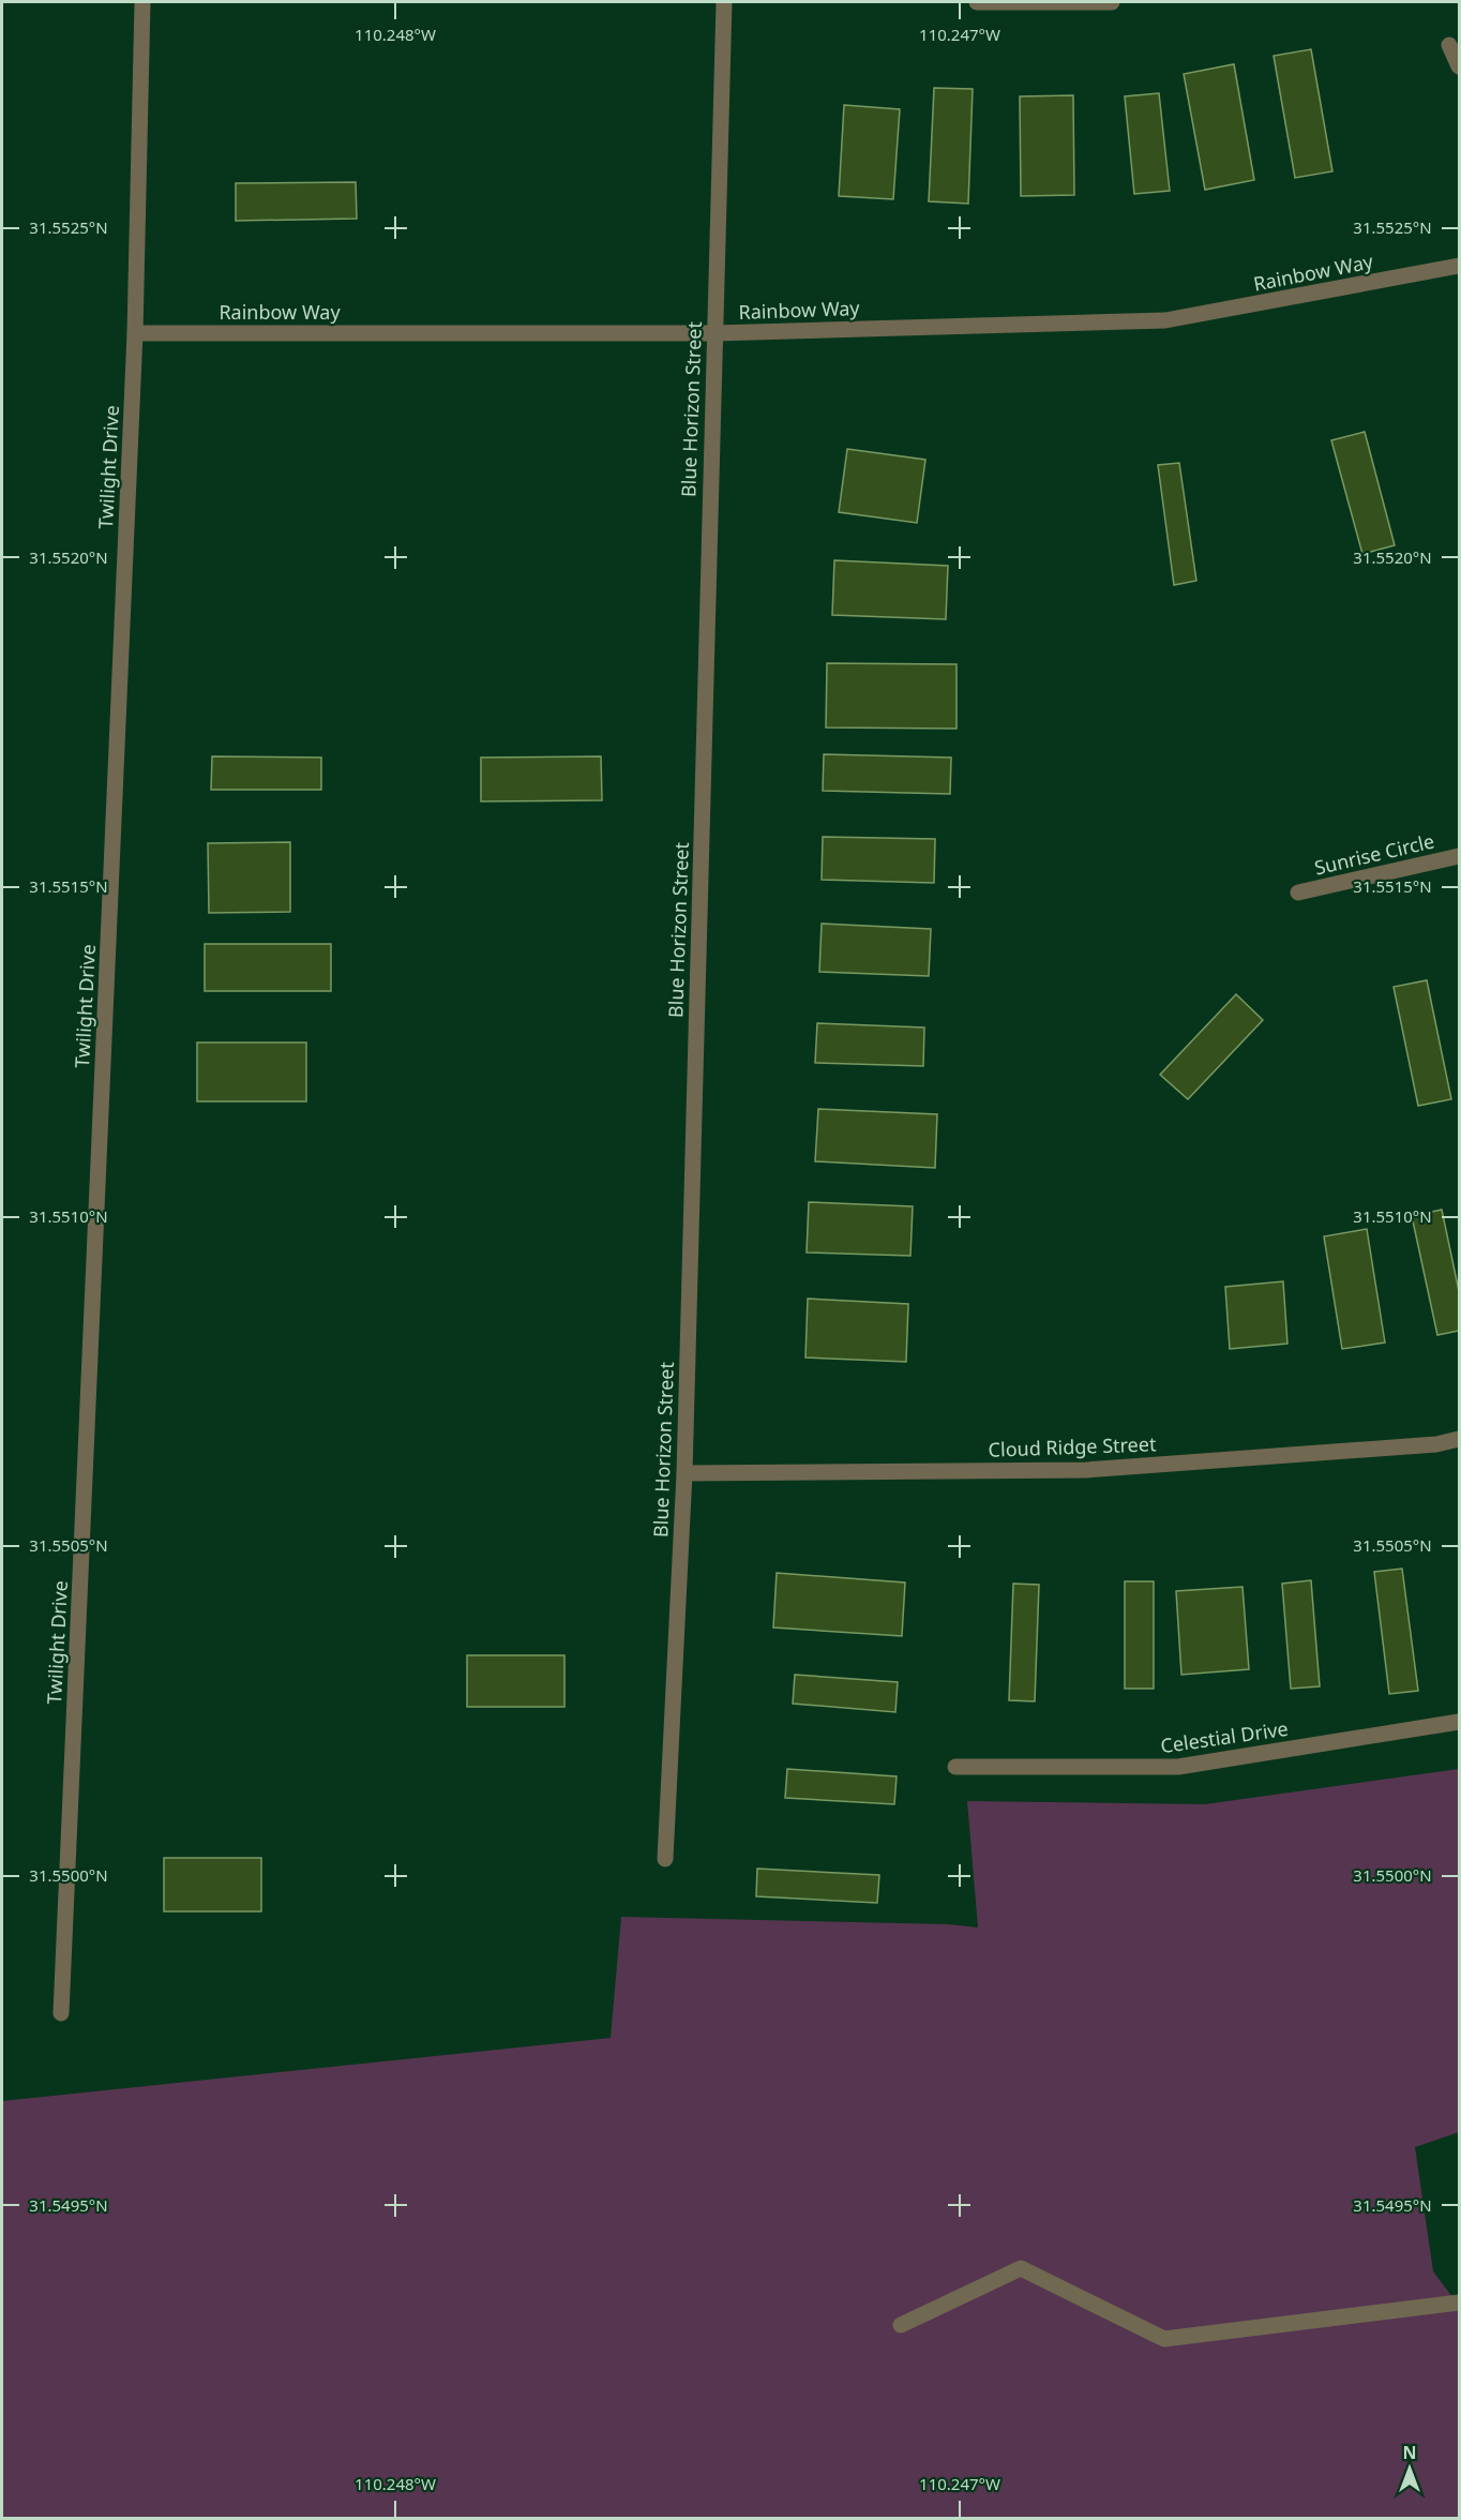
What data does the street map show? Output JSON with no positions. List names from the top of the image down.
{
  "streets": {
    "street": [
      "Rainbow Way",
      "Blue Horizon Street",
      "Twilight Drive",
      "Sunrise Circle",
      "Cloud Ridge Street",
      "Celestial Drive"
    ]
  },
  "crossings": [
    ["Rainbow Way", "Blue Horizon Street"],
    ["Rainbow Way", "Twilight Drive"],
    ["Blue Horizon Street", "Cloud Ridge Street"]
  ],
  "north": "top",
  "coordinates": [
    "110.248°W",
    "110.247°W",
    "31.5525°N",
    "31.5520°N",
    "31.5515°N",
    "31.5510°N",
    "31.5505°N",
    "31.5500°N",
    "31.5495°N"
  ]
}
